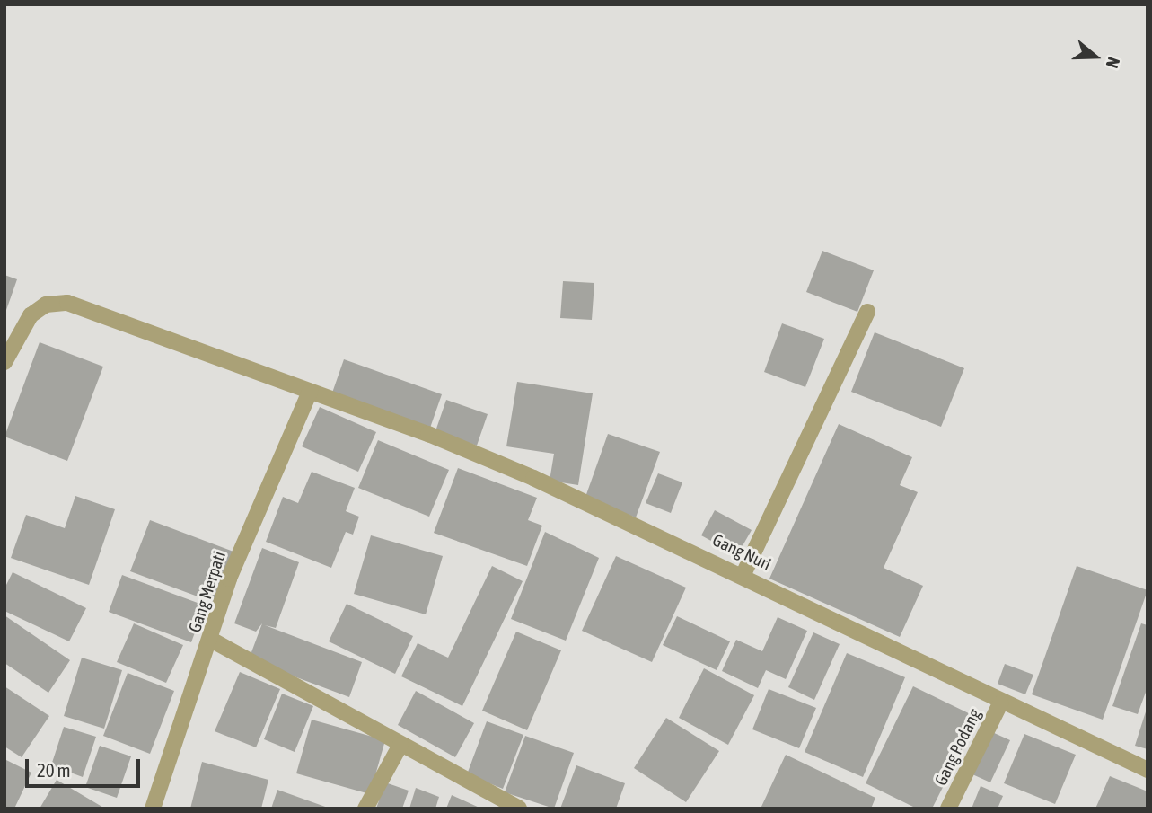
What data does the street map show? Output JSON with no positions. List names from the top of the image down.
{
  "streets": {
    "street": ["Gang Nuri", "Gang Merpati", "Gang Podang"]
  },
  "crossings": [
    ["Gang Nuri", "Gang Merpati"],
    ["Gang Nuri", "Gang Podang"]
  ],
  "scale_bar": "20 m",
  "north": "right"
}
